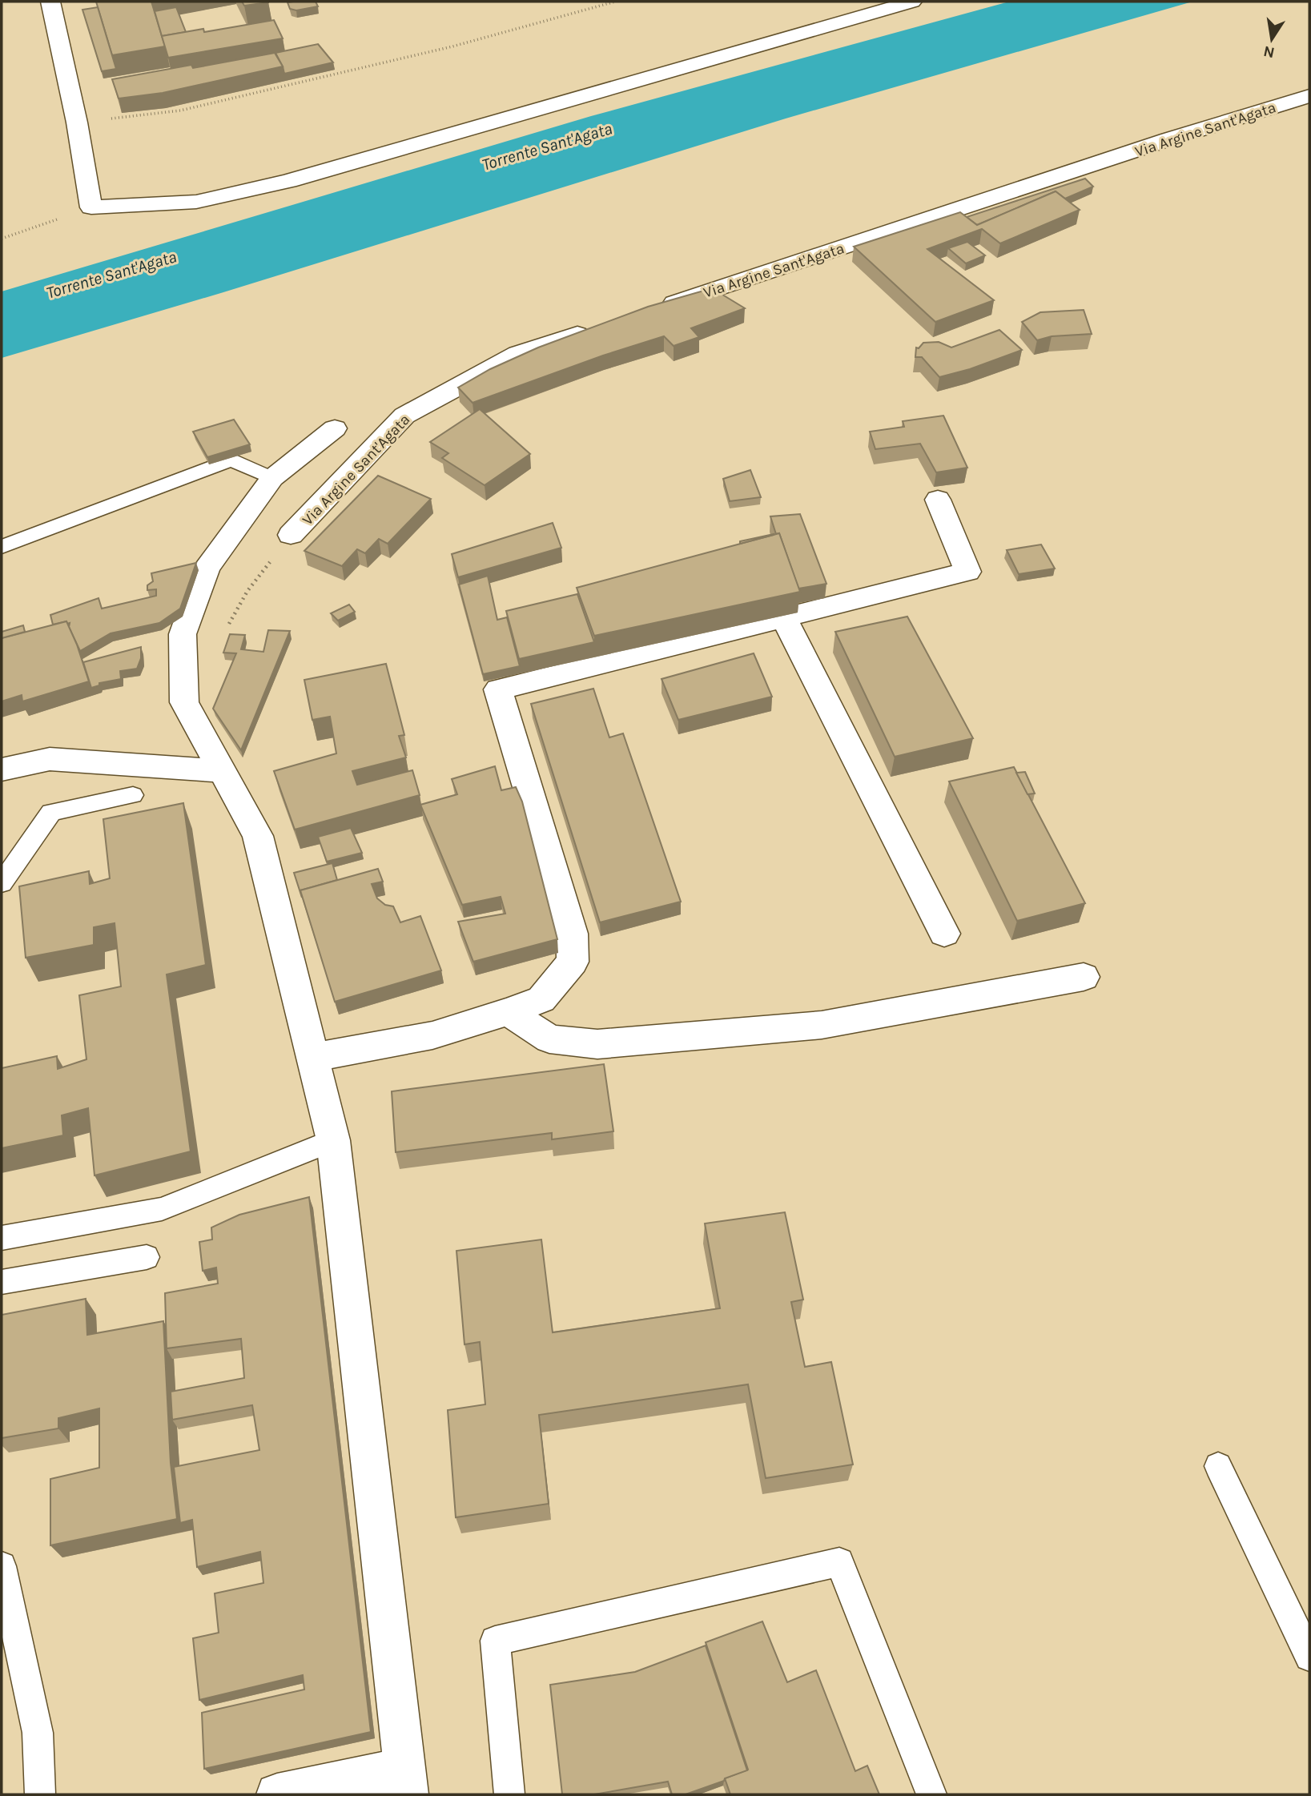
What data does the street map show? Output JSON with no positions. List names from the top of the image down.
{
  "streets": {
    "street": ["Via Argine Sant'Agata"]
  },
  "water": ["Torrente Sant'Agata"],
  "north": "bottom"
}
